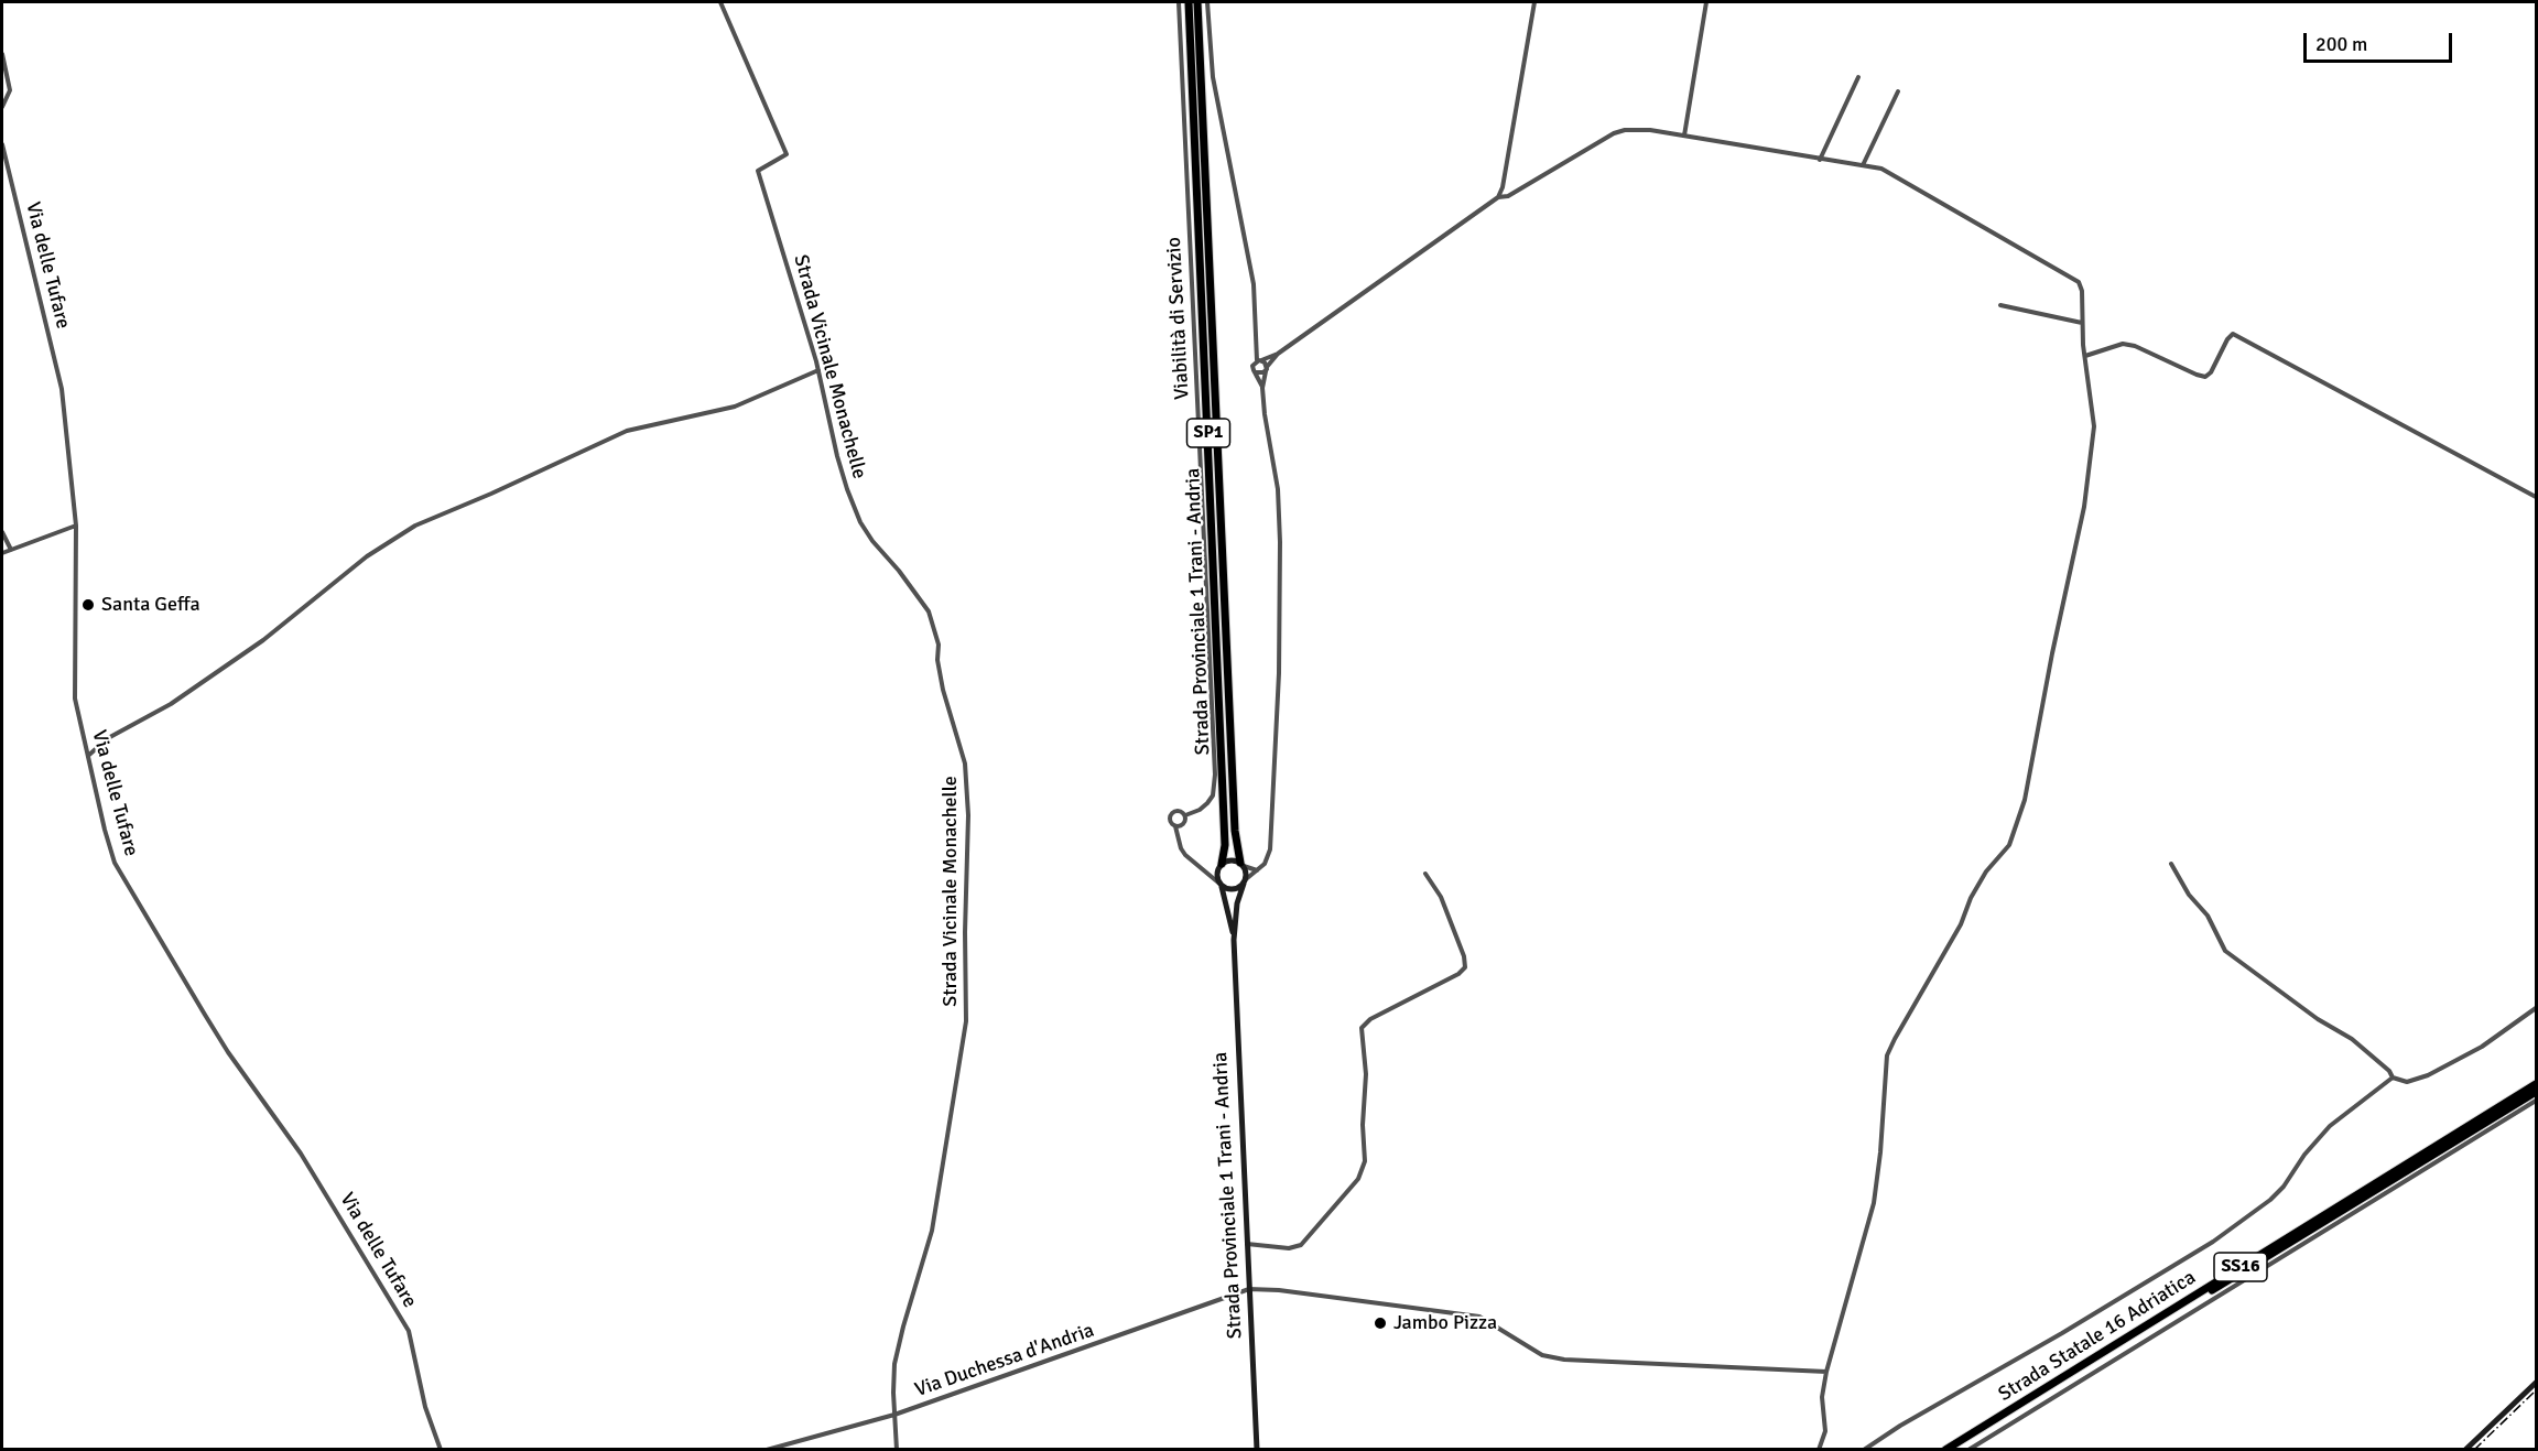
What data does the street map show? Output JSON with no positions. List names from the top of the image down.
{
  "streets": {
    "highway": [
      "SP1",
      "Strada Provinciale 1 Trani - Andria",
      "SS16",
      "Strada Statale 16 Adriatica"
    ],
    "street": [
      "Via delle Tufare",
      "Viabilità di Servizio",
      "Strada Vicinale Monachelle",
      "Via Duchessa d'Andria"
    ]
  },
  "crossings": [
    ["Strada Vicinale Monachelle", "Via Duchessa d'Andria"],
    ["Strada Provinciale 1 Trani - Andria", "Via Duchessa d'Andria"]
  ],
  "places": ["Santa Geffa", "Jambo Pizza"],
  "scale_bar": "200 m"
}
